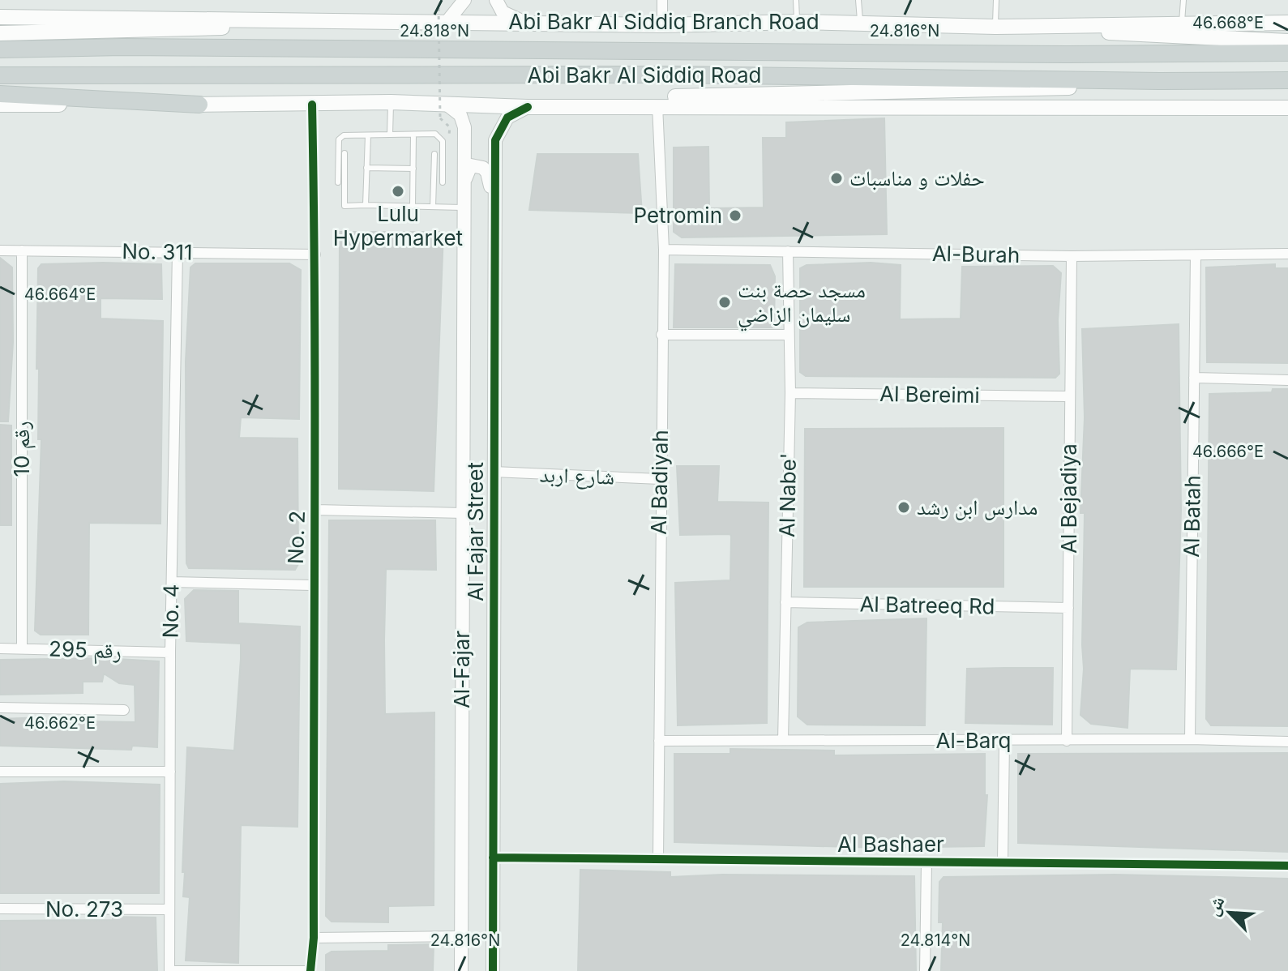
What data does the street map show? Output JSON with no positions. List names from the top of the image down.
{
  "streets": {
    "main road": ["Abi Bakr Al Siddiq Branch Road", "Abi Bakr Al Siddiq Road"],
    "street": [
      "No. 311",
      "Al-Burah",
      "Al Bereimi",
      "رقم 10",
      "شارع اربد",
      "Al Badiyah",
      "Al Nabe'",
      "Al Bejadiya",
      "Al Batah",
      "Al Fajar Street",
      "No. 2",
      "Al Batreeq Rd",
      "No. 4",
      "رقم 295",
      "Al-Fajar",
      "Al-Barq",
      "Al Bashaer",
      "No. 273"
    ]
  },
  "crossings": [
    ["No. 311", "رقم 10"],
    ["No. 311", "No. 2"],
    ["No. 311", "No. 4"],
    ["Al-Burah", "Al Badiyah"],
    ["Al-Burah", "Al Nabe'"],
    ["Al-Burah", "Al Bejadiya"],
    ["Al-Burah", "Al Batah"],
    ["Al Bereimi", "Al Nabe'"],
    ["Al Bereimi", "Al Bejadiya"],
    ["رقم 10", "رقم 295"],
    ["شارع اربد", "Al Badiyah"],
    ["شارع اربد", "Al Fajar Street"],
    ["Al Badiyah", "Al-Barq"],
    ["Al Badiyah", "Al Bashaer"],
    ["Al Nabe'", "Al Batreeq Rd"],
    ["Al Nabe'", "Al-Barq"],
    ["Al Bejadiya", "Al Batreeq Rd"],
    ["Al Bejadiya", "Al-Barq"],
    ["Al Batah", "Al-Barq"],
    ["Al Fajar Street", "Al Bashaer"],
    ["No. 4", "رقم 295"],
    ["No. 4", "No. 273"]
  ],
  "places": [
    "حفلات و مناسبات",
    "Lulu Hypermarket",
    "Petromin",
    "مسجد حصة بنت سليمان الزاضي",
    "مدارس ابن رشد"
  ],
  "north": "top left",
  "coordinates": [
    "46.668°E",
    "24.818°N",
    "24.816°N",
    "46.664°E",
    "46.666°E",
    "46.662°E",
    "24.814°N"
  ]
}
